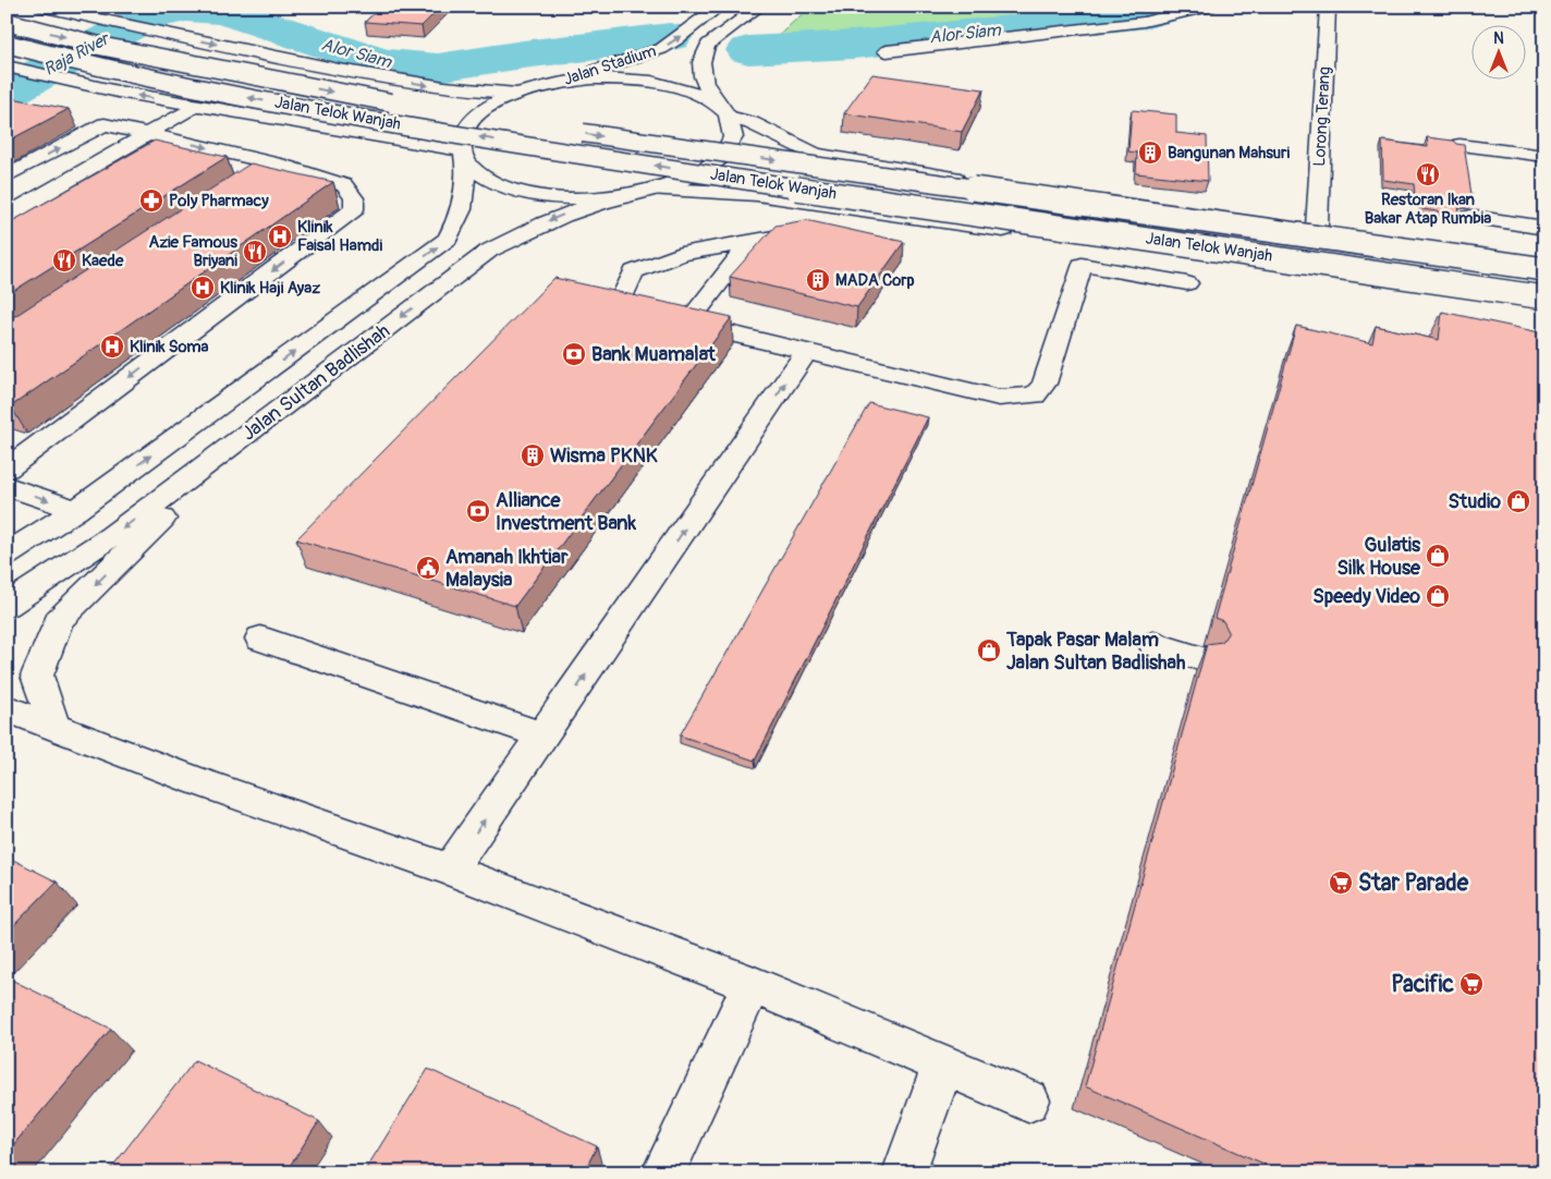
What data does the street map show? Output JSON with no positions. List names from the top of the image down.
{
  "streets": {
    "main road": [
      "Jalan Stadium",
      "Jalan Telok Wanjah",
      "Lorong Terang",
      "Jalan Sultan Badlishah"
    ]
  },
  "water": ["Alor Siam", "Raja River"],
  "places": {
    "building": ["Bangunan Mahsuri", "MADA Corp", "Wisma PKNK"],
    "restaurant": ["Restoran Ikan Bakar Atap Rumbia", "Azie Famous Briyani", "Kaede"],
    "pharmacy": ["Poly Pharmacy"],
    "hospital": ["Klinik Faisal Hamdi", "Klinik Haji Ayaz", "Klinik Soma"],
    "bank": ["Bank Muamalat", "Alliance Investment Bank"],
    "shop": [
      "Studio",
      "Gulatis Silk House",
      "Speedy Video",
      "Tapak Pasar Malam Jalan Sultan Badlishah"
    ],
    "public building": ["Amanah Ikhtiar Malaysia"],
    "supermarket": ["Star Parade", "Pacific"]
  },
  "north": "top"
}
